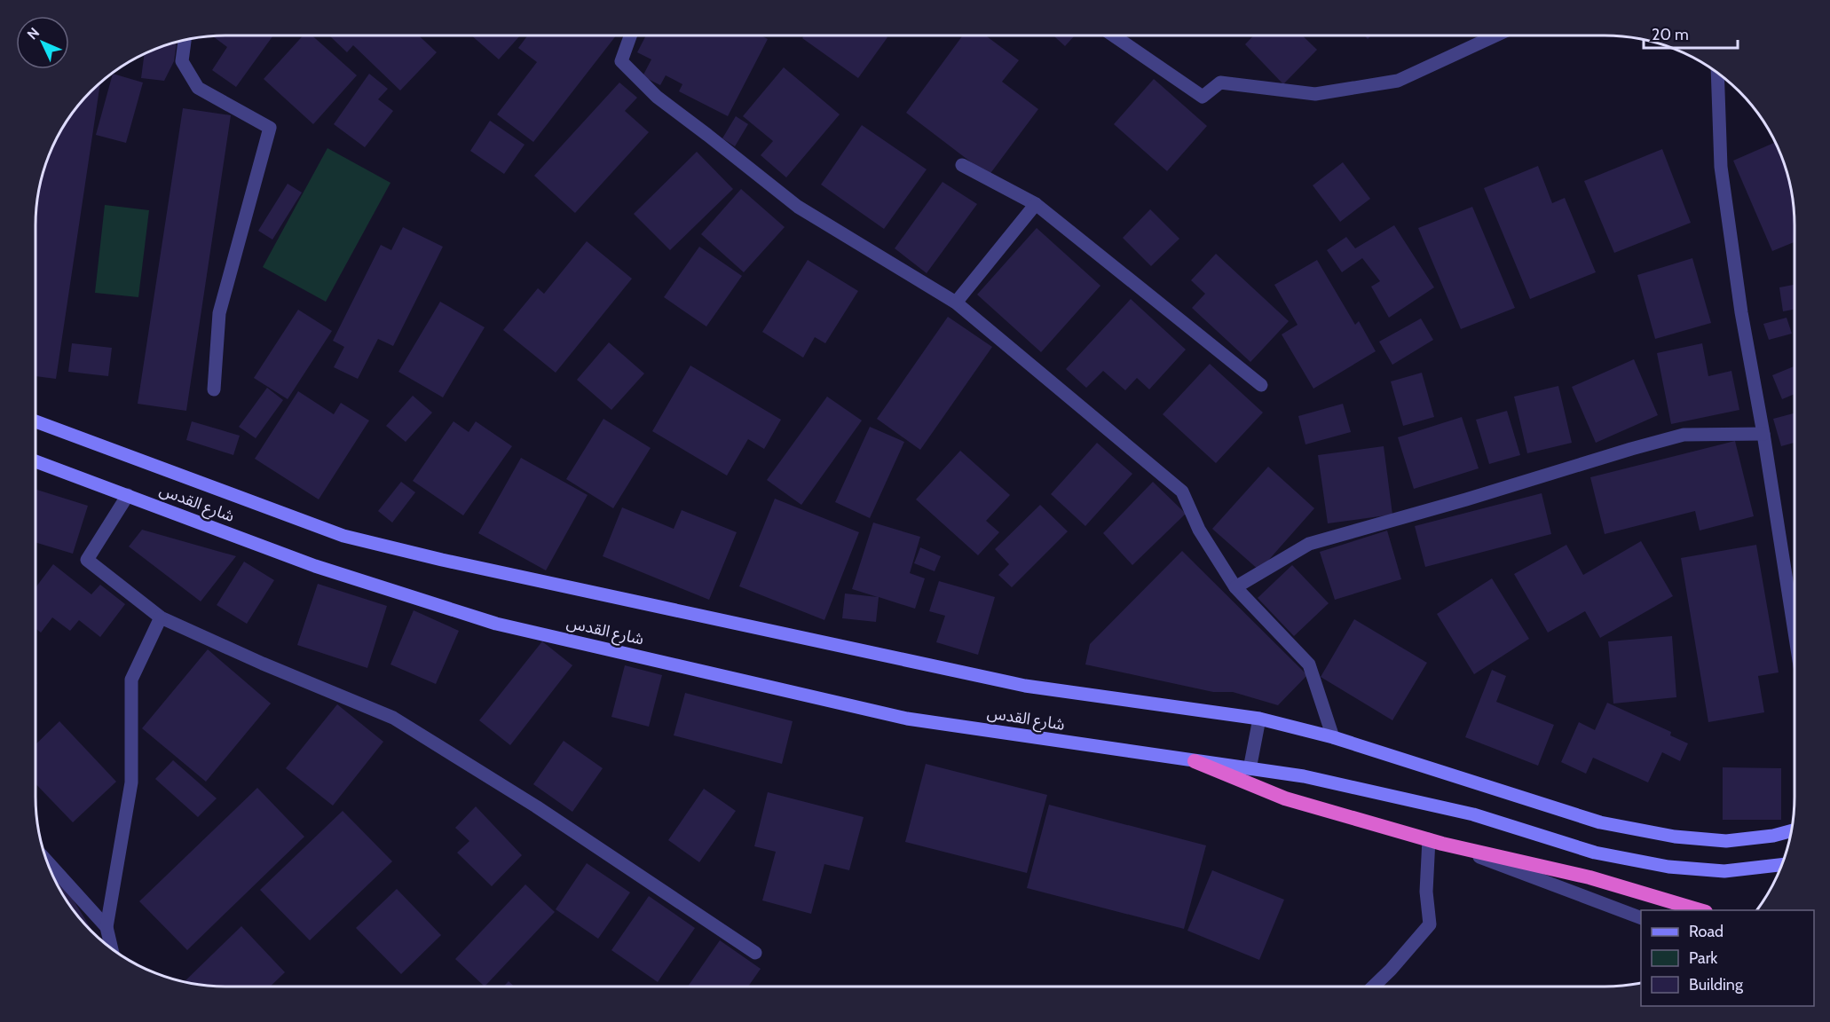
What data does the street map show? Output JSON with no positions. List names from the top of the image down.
{
  "streets": {
    "main road": ["شارع القدس"]
  },
  "legend": ["Road", "Park", "Building"],
  "scale_bar": "20 m",
  "north": "top left"
}
